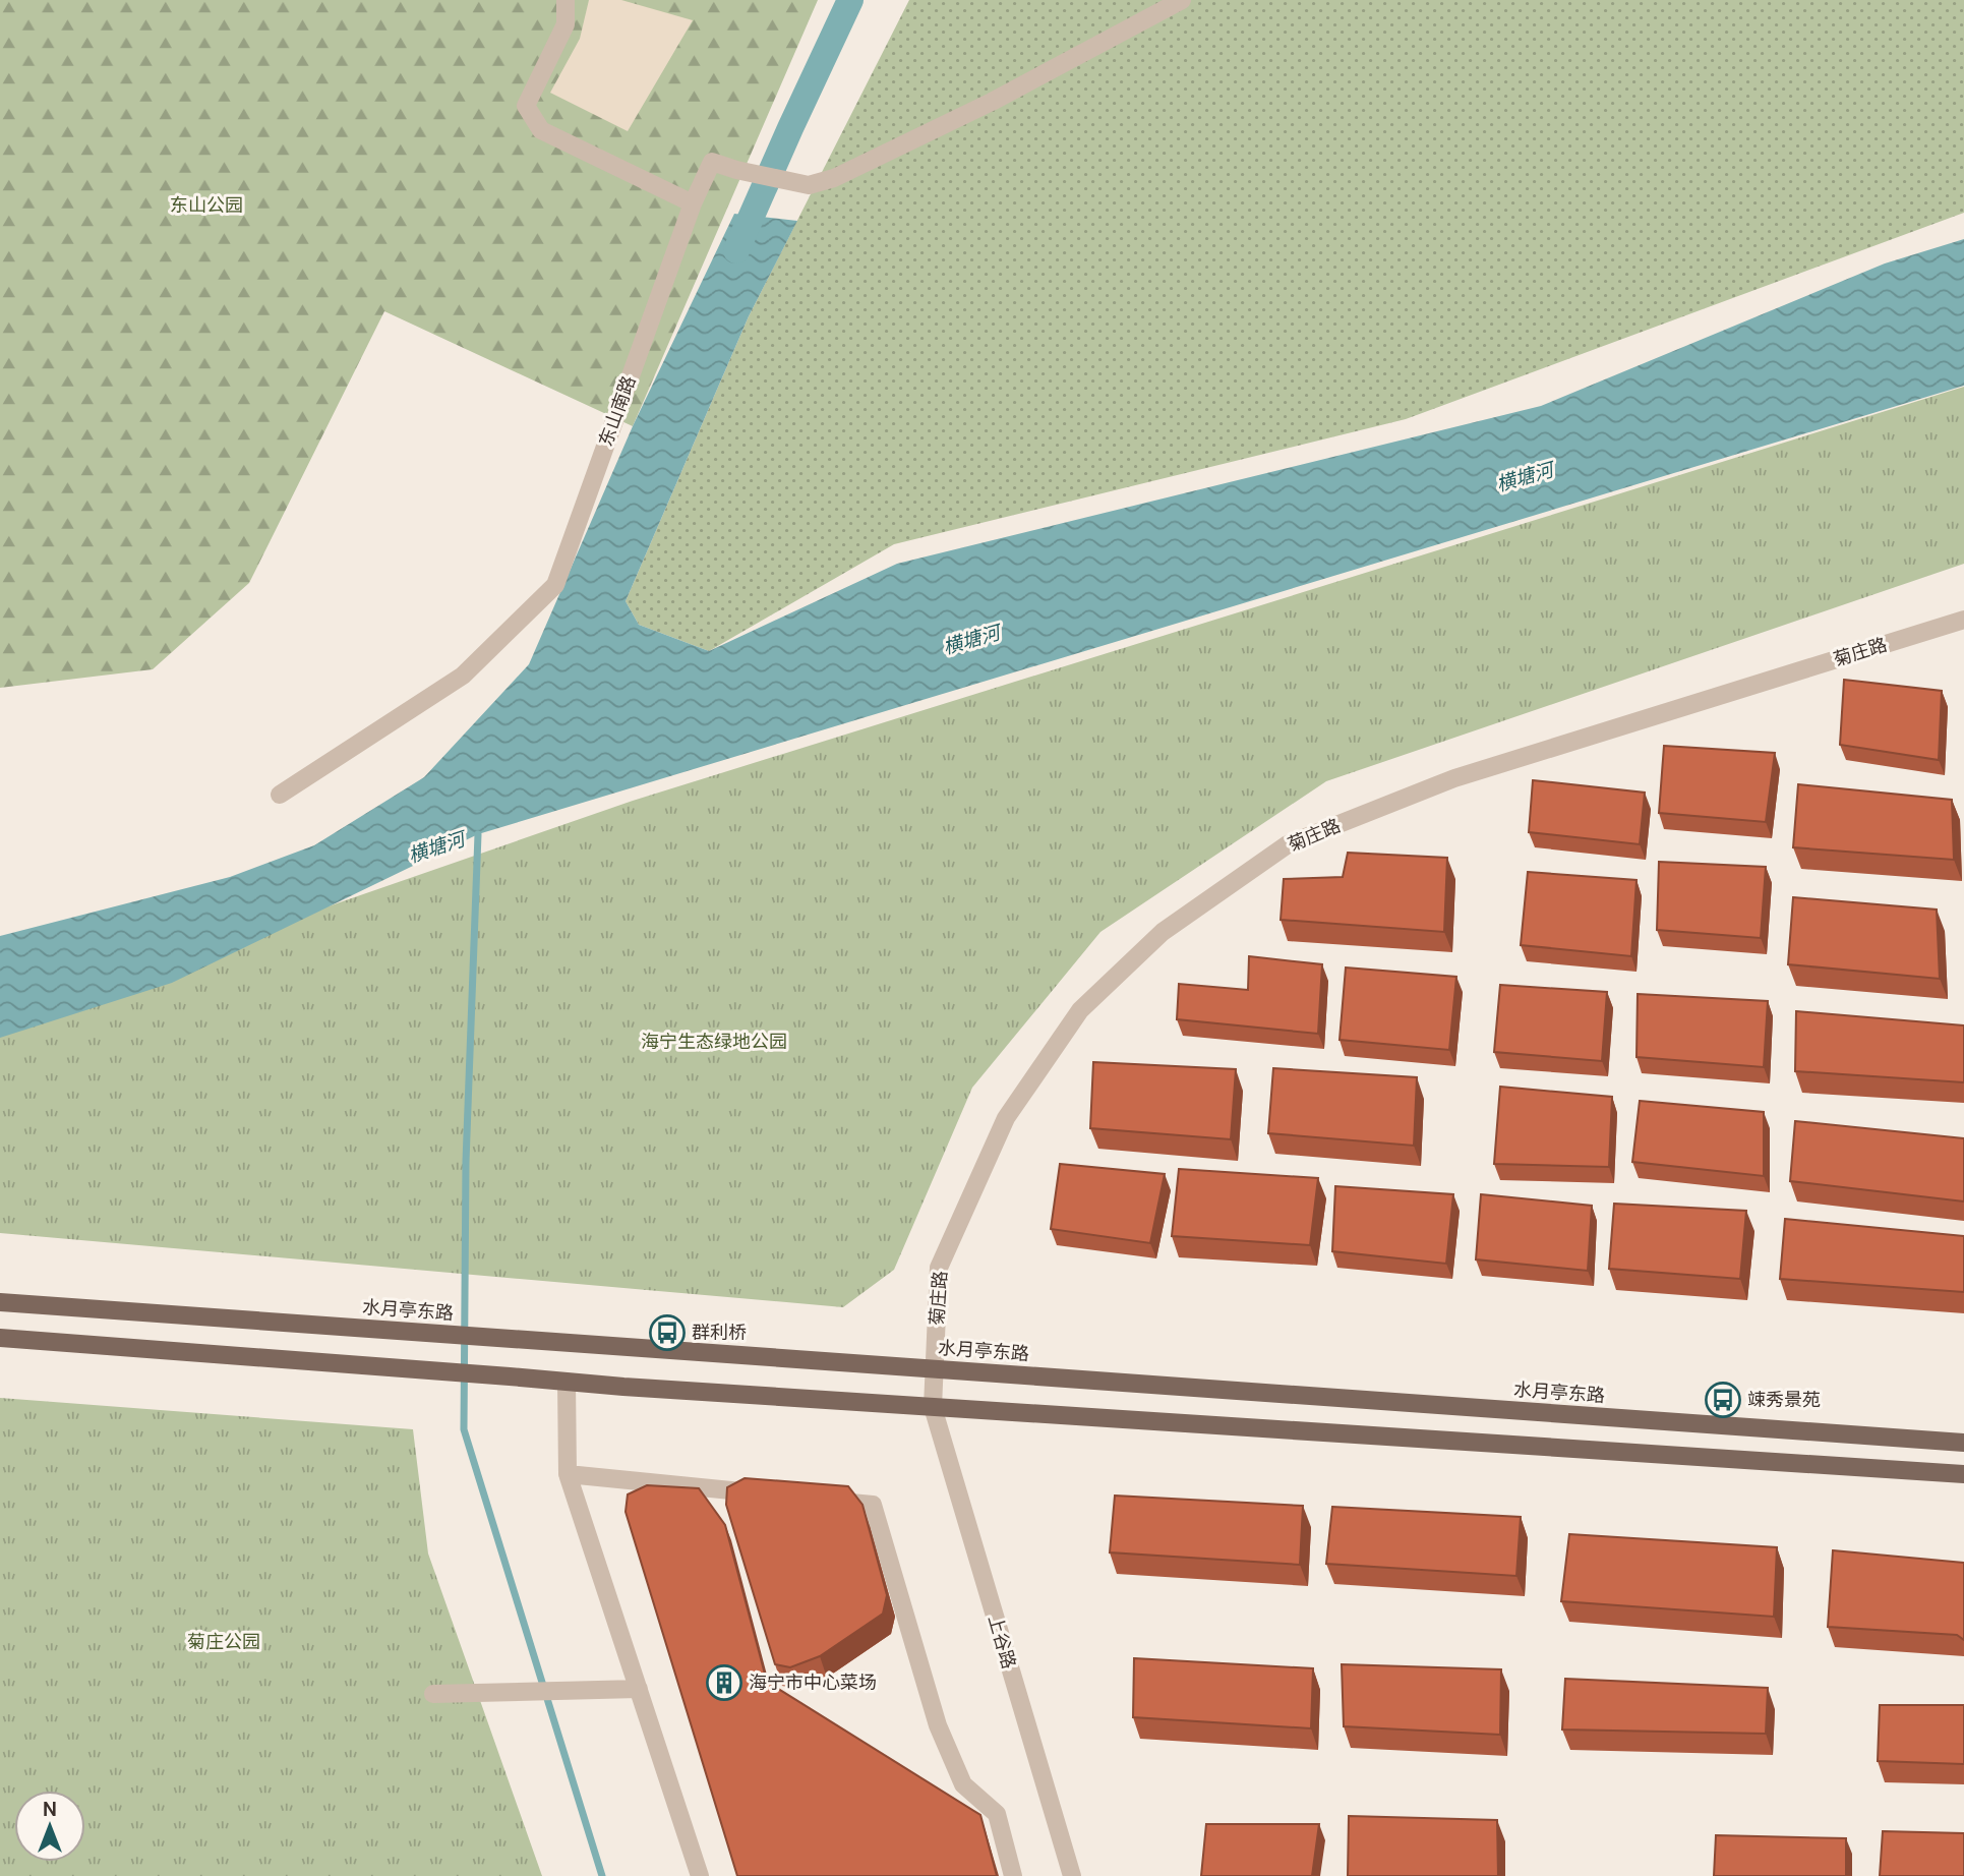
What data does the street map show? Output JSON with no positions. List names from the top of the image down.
{
  "streets": {
    "main road": ["水月亭东路"],
    "street": ["东山南路", "菊庄路", "上谷路"]
  },
  "crossings": [
    ["菊庄路", "水月亭东路"],
    ["菊庄路", "上谷路"]
  ],
  "water": ["横塘河"],
  "parks": ["东山公园", "海宁生态绿地公园", "菊庄公园"],
  "places": {
    "bus stop": ["群利桥", "竦秀景苑"],
    "building": ["海宁市中心菜场"]
  },
  "north": "top"
}
